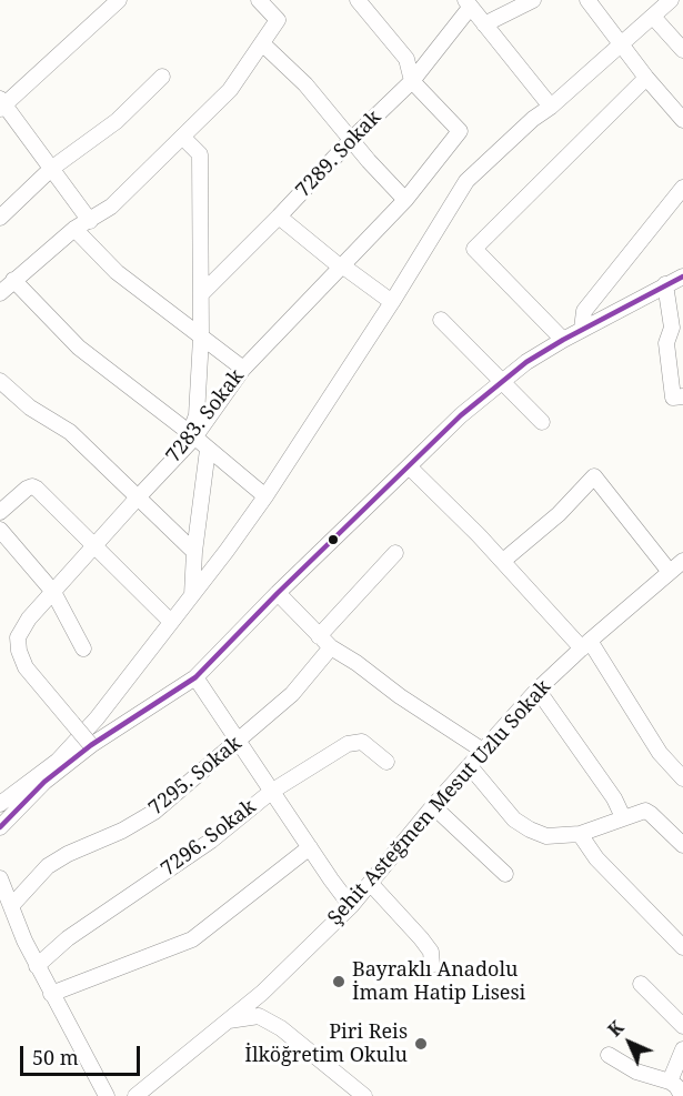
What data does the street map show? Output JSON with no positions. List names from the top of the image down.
{
  "streets": {
    "street": [
      "7289. Sokak",
      "7283. Sokak",
      "7295. Sokak",
      "Şehit Asteğmen Mesut Uzlu Sokak",
      "7296. Sokak"
    ]
  },
  "crossings": [
    ["7289. Sokak", "7283. Sokak"]
  ],
  "places": ["Bayraklı Anadolu İmam Hatip Lisesi", "Piri Reis İlköğretim Okulu"],
  "scale_bar": "50 m",
  "north": "top left"
}
